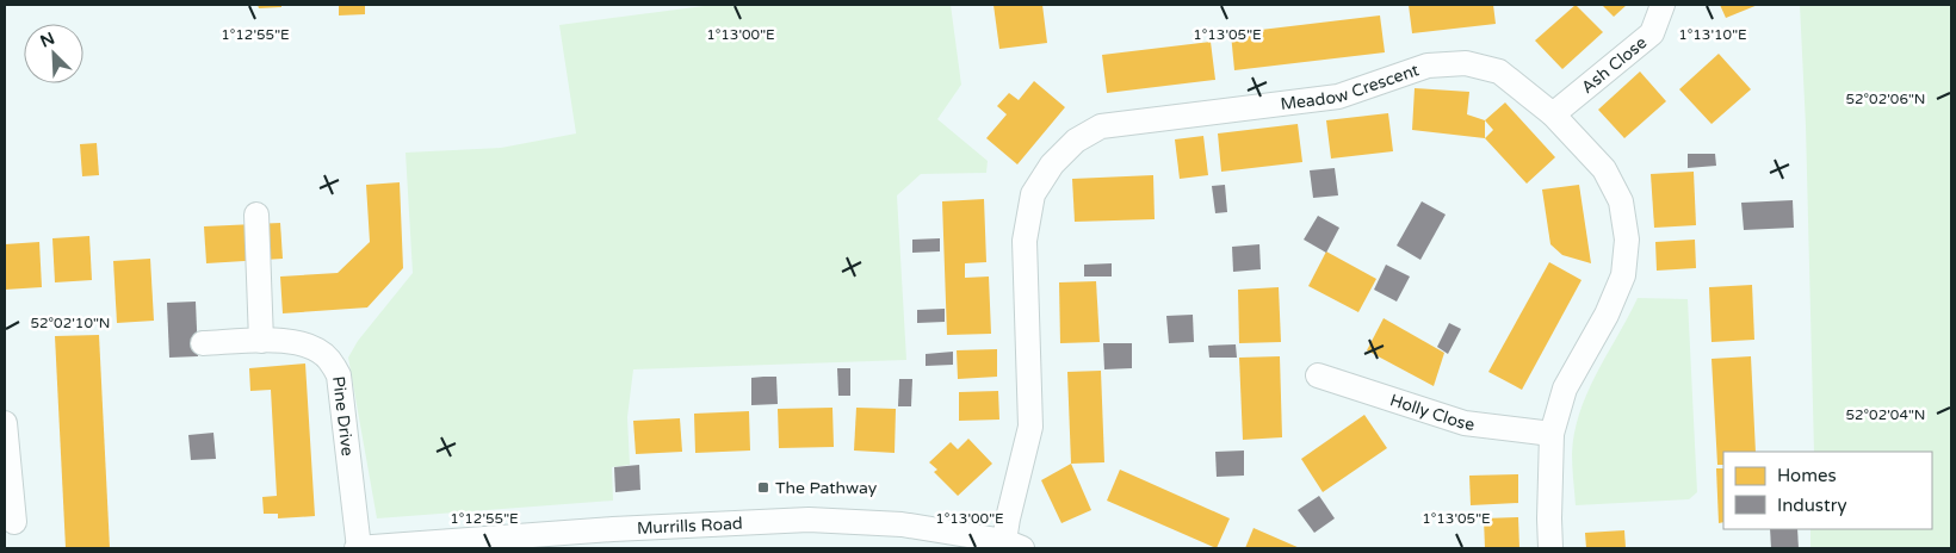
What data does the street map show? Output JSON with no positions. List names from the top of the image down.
{
  "streets": {
    "street": [
      "Ash Close",
      "Meadow Crescent",
      "Holly Close",
      "Pine Drive",
      "Murrills Road"
    ]
  },
  "crossings": [
    ["Ash Close", "Meadow Crescent"],
    ["Meadow Crescent", "Holly Close"],
    ["Meadow Crescent", "Murrills Road"],
    ["Pine Drive", "Murrills Road"]
  ],
  "places": {
    "transit": ["The Pathway"]
  },
  "legend": ["Homes", "Industry"],
  "north": "top left",
  "coordinates": [
    "1°13'10\"E",
    "1°12'55\"E",
    "1°13'00\"E",
    "1°13'05\"E",
    "52°02'06\"N",
    "52°02'10\"N",
    "52°02'04\"N"
  ]
}
